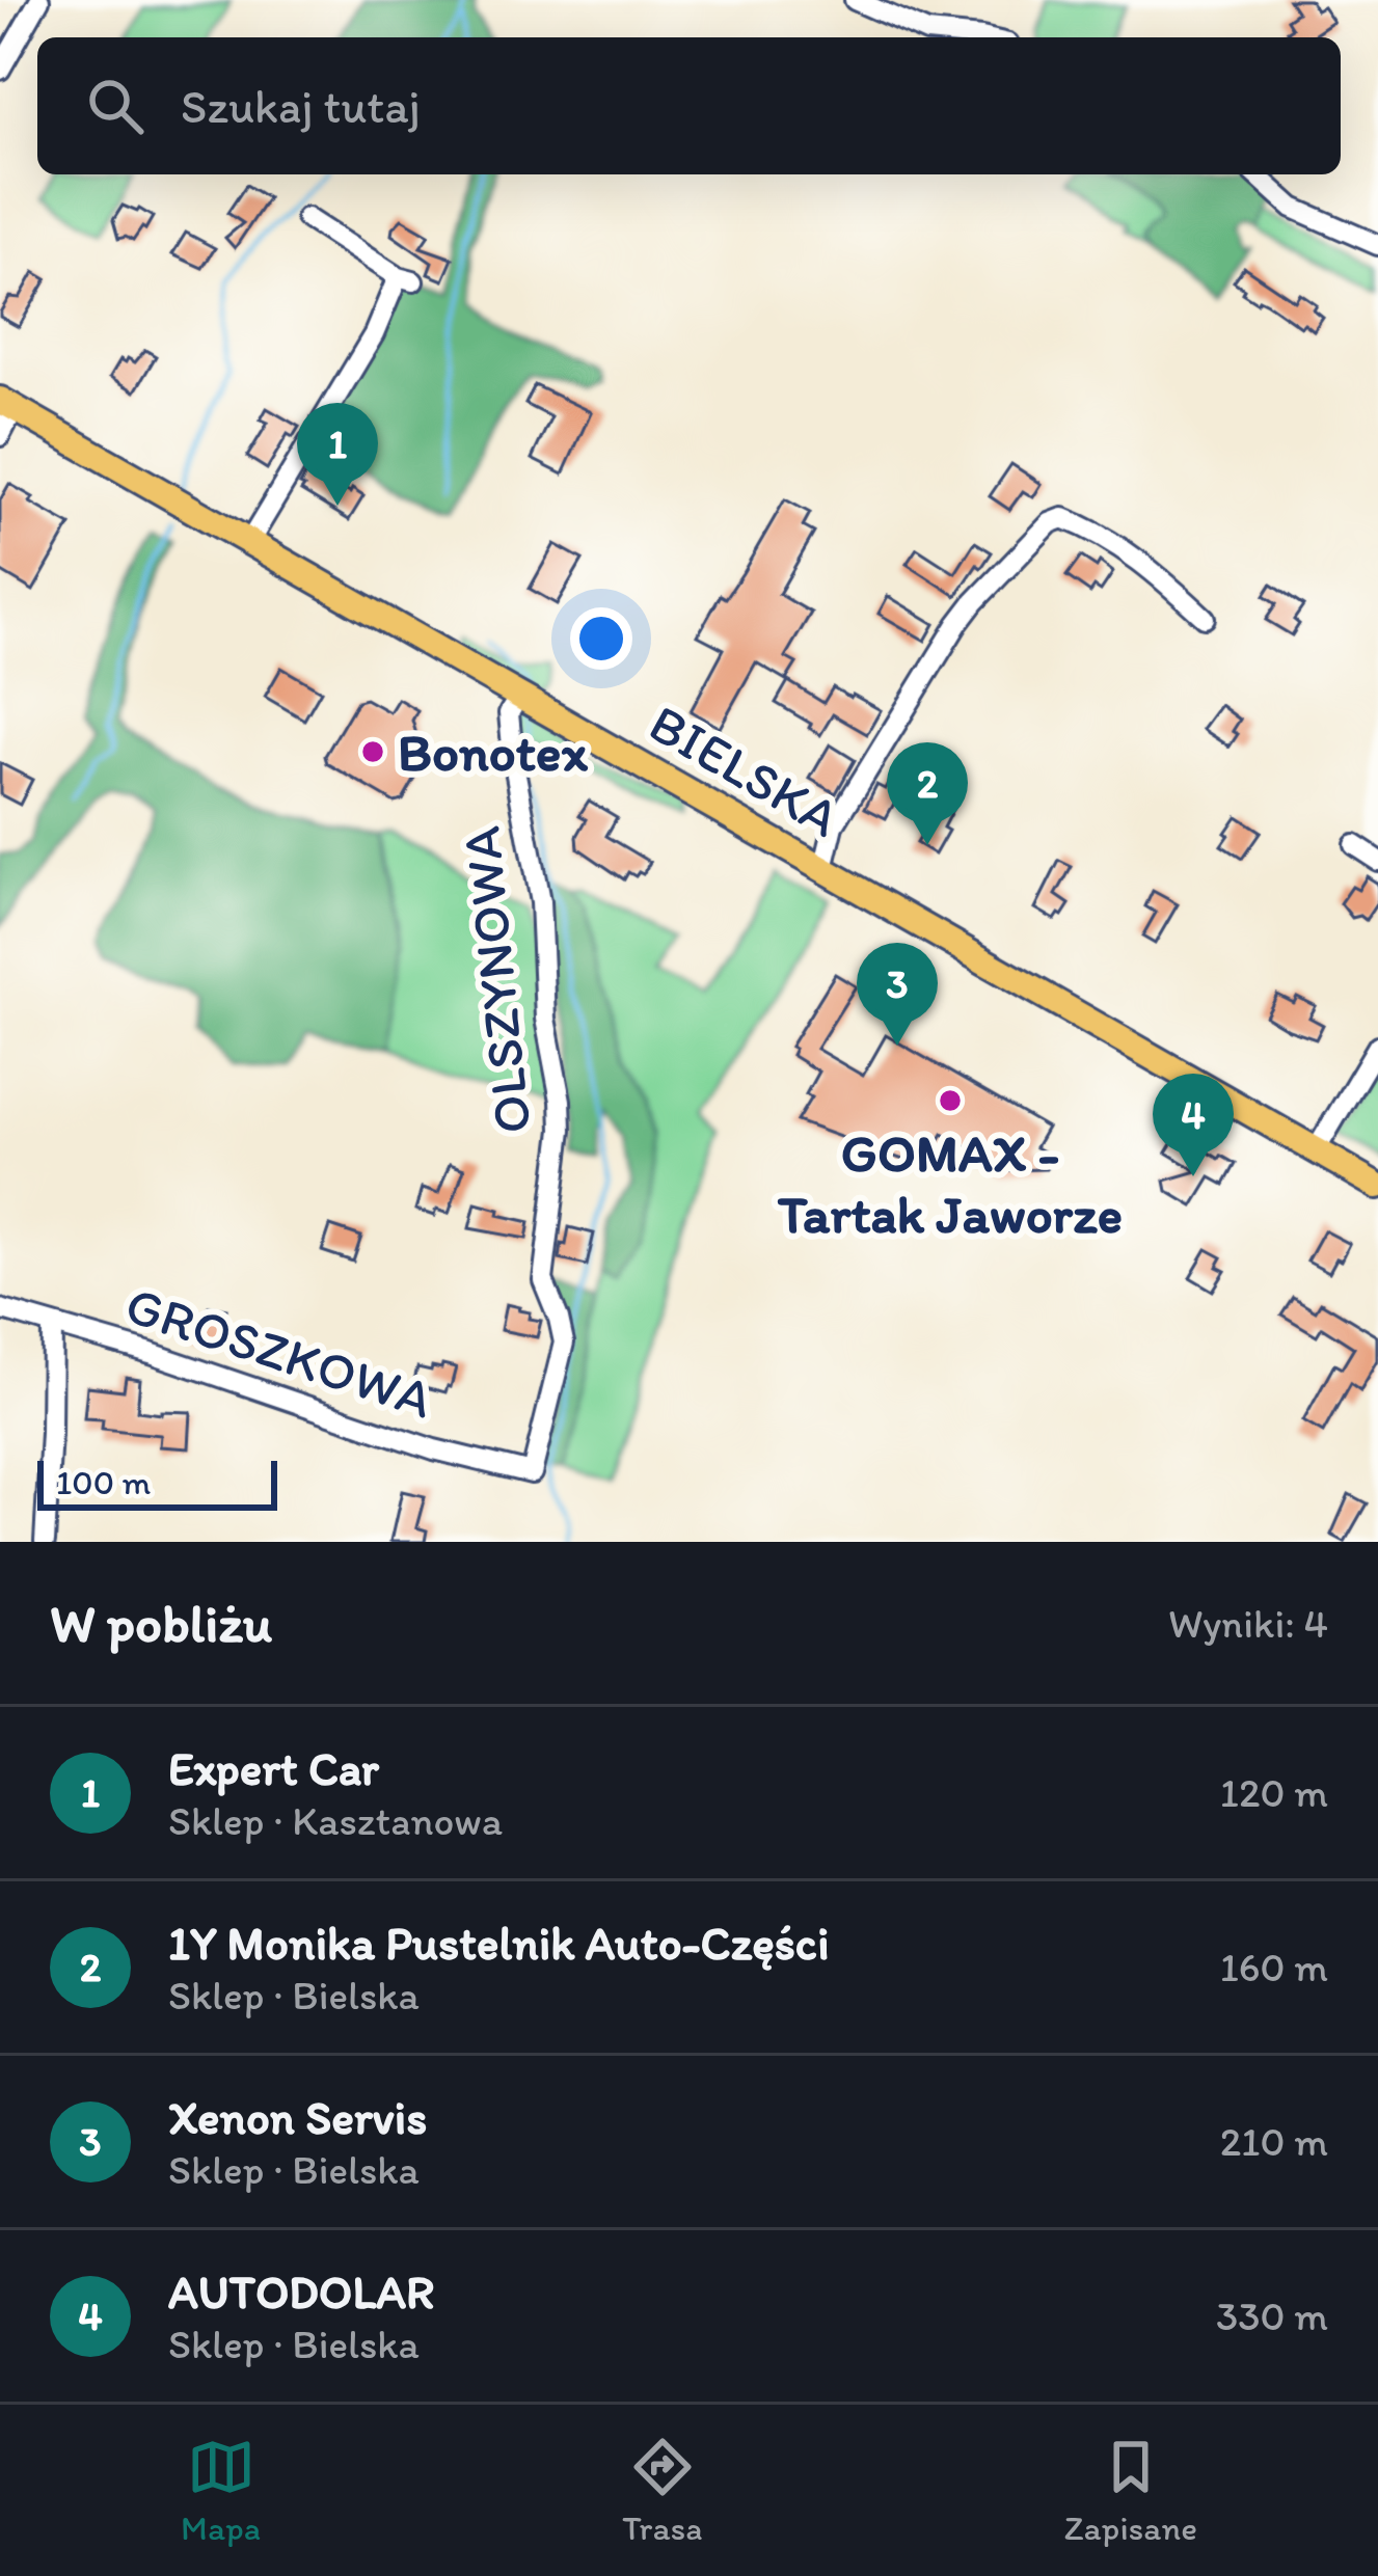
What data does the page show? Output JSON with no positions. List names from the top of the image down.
{
  "streets": {
    "main road": ["BIELSKA"],
    "street": ["OLSZYNOWA", "GROSZKOWA"]
  },
  "crossings": [
    ["BIELSKA", "OLSZYNOWA"],
    ["OLSZYNOWA", "GROSZKOWA"]
  ],
  "places": ["Bonotex", "GOMAX - Tartak Jaworze"],
  "scale_bar": "100 m",
  "page": {
    "search": "Szukaj tutaj",
    "pins": [
      "1",
      "2",
      "3",
      "4"
    ],
    "scale": "100 m",
    "heading": ["W pobliżu", "Wyniki: 4"],
    "list": [
      {
        "mark": "1",
        "name": "Expert Car",
        "note": "Sklep · Kasztanowa",
        "value": "120 m"
      },
      {
        "mark": "2",
        "name": "1Y Monika Pustelnik Auto-Części",
        "note": "Sklep · Bielska",
        "value": "160 m"
      },
      {
        "mark": "3",
        "name": "Xenon Servis",
        "note": "Sklep · Bielska",
        "value": "210 m"
      },
      {
        "mark": "4",
        "name": "AUTODOLAR",
        "note": "Sklep · Bielska",
        "value": "330 m"
      }
    ],
    "nav": ["Mapa", "Trasa", "Zapisane"]
  }
}
